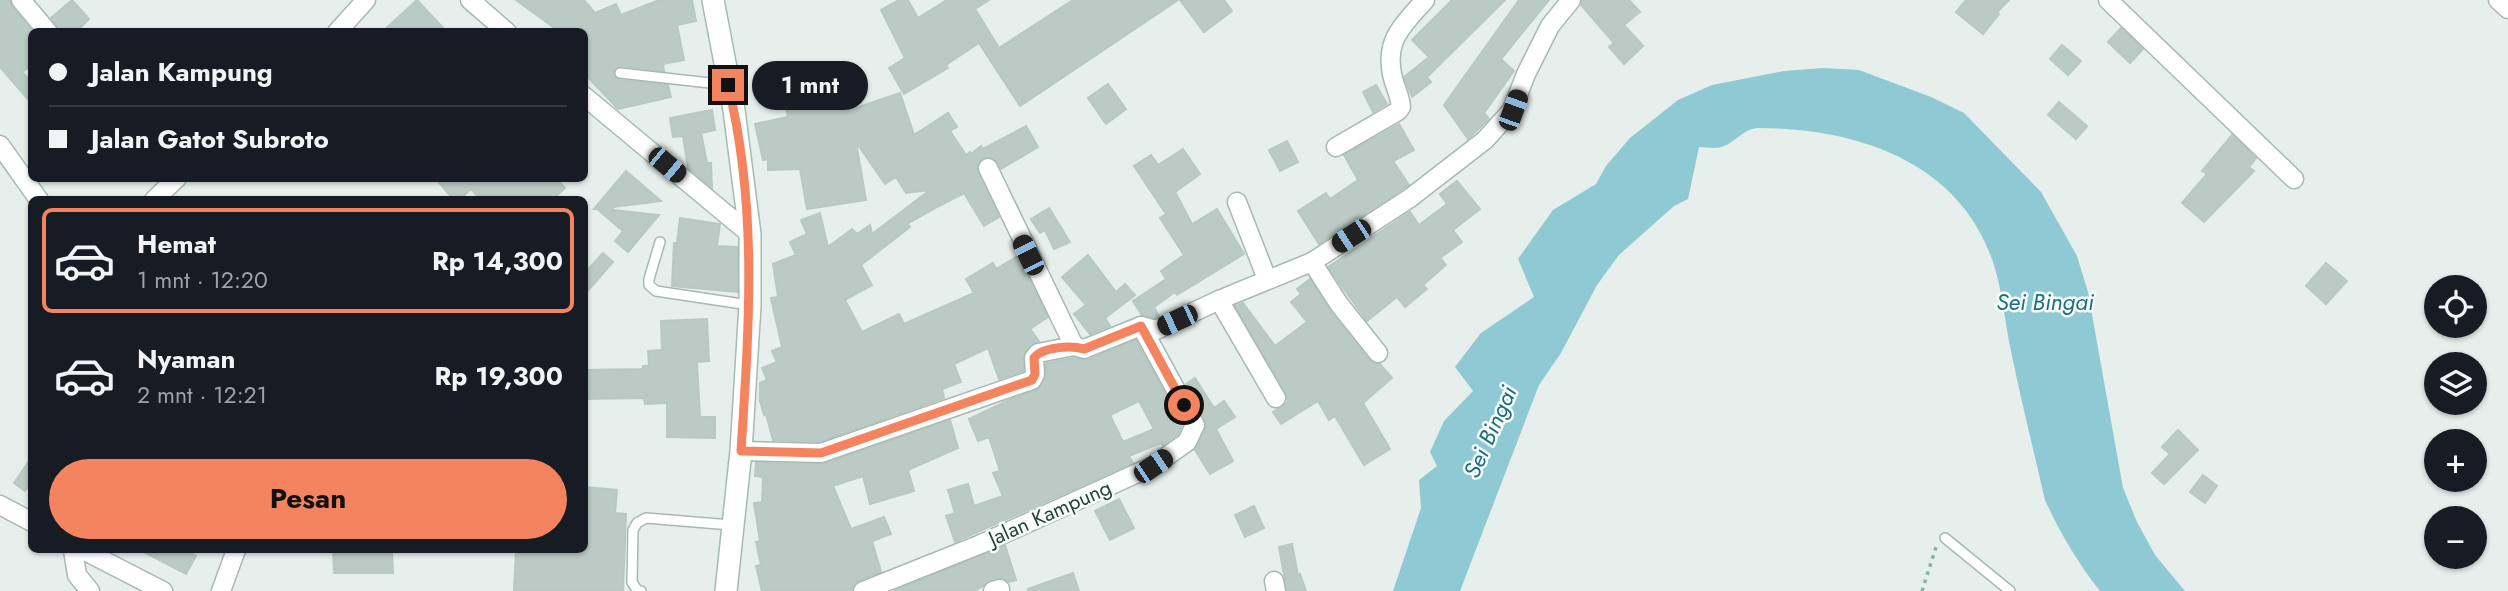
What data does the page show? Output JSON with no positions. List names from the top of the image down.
{
  "streets": {
    "street": ["Jalan Kampung"]
  },
  "water": ["Sei Bingai"],
  "page": {
    "banner": ["Jalan Kampung", "Jalan Gatot Subroto"],
    "bubble": "1 mnt",
    "list": [
      {
        "name": "Hemat",
        "note": "1 mnt · 12:20",
        "value": "Rp 14,300"
      },
      {
        "name": "Nyaman",
        "note": "2 mnt · 12:21",
        "value": "Rp 19,300"
      }
    ],
    "map_buttons": ["+", "−"],
    "buttons": "Pesan"
  }
}
